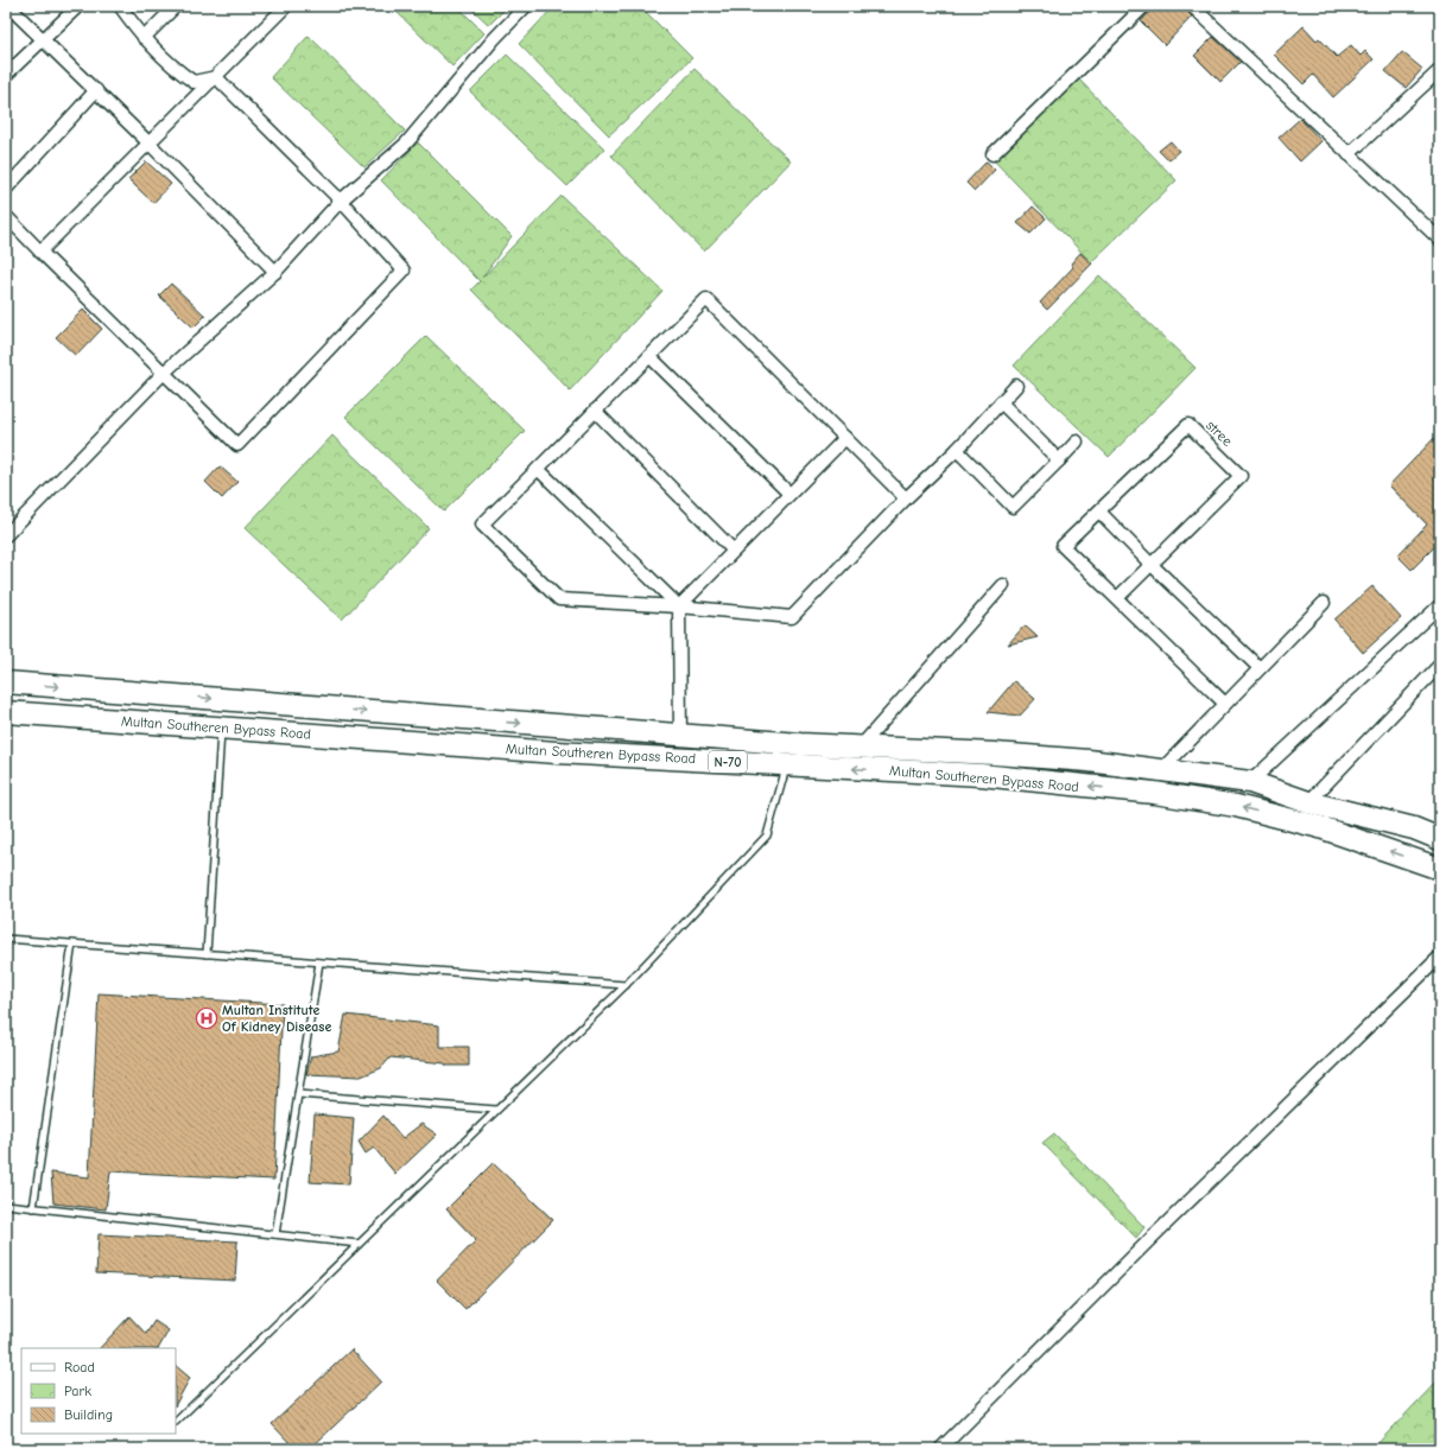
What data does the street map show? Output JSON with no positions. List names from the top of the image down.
{
  "streets": {
    "highway": ["Multan Southeren Bypass Road", "N-70"],
    "street": ["stree"]
  },
  "places": {
    "hospital": ["Multan Institute Of Kidney Disease"]
  },
  "legend": ["Road", "Park", "Building"]
}
